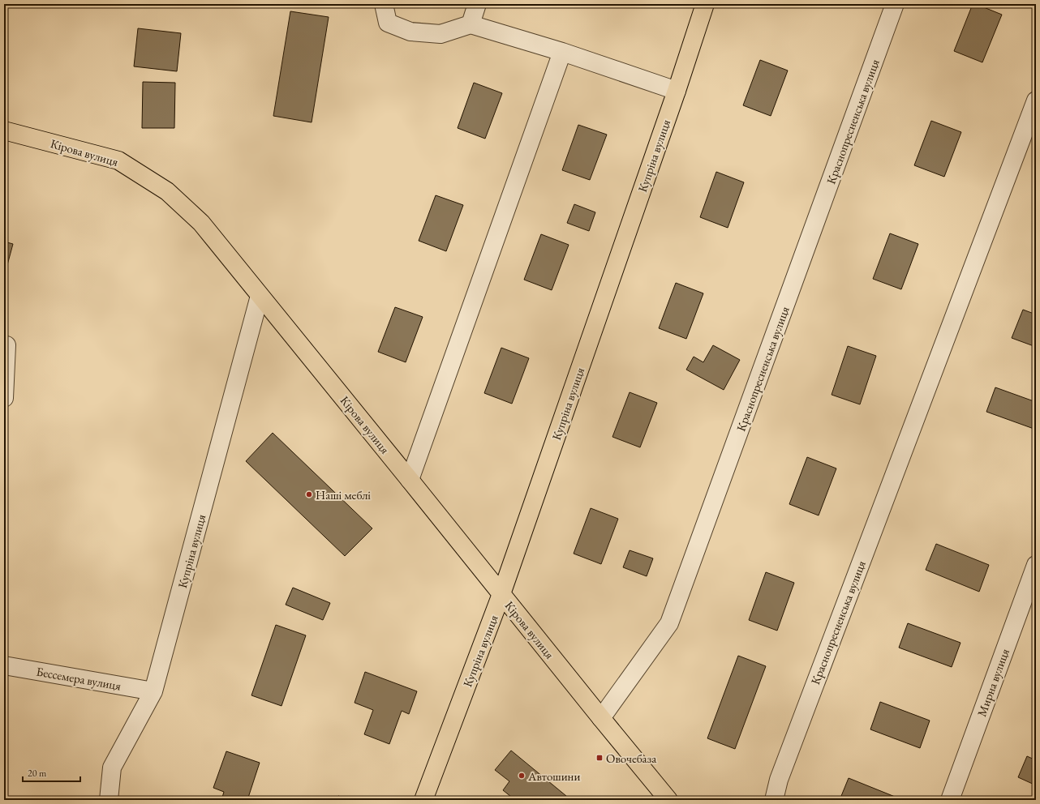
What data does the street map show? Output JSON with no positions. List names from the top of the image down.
{
  "streets": {
    "main road": ["Кірова вулиця", "Купріна вулиця"],
    "street": ["Краснопресненська вулиця", "Бессемера вулиця", "Мирна вулиця"]
  },
  "crossings": [
    ["Краснопресненська вулиця", "Кірова вулиця"],
    ["Кірова вулиця", "Купріна вулиця"],
    ["Купріна вулиця", "Бессемера вулиця"]
  ],
  "places": {
    "other": ["Наші меблі", "Автошини"],
    "transit": ["Овочебаза"]
  },
  "scale_bar": "20 m"
}
